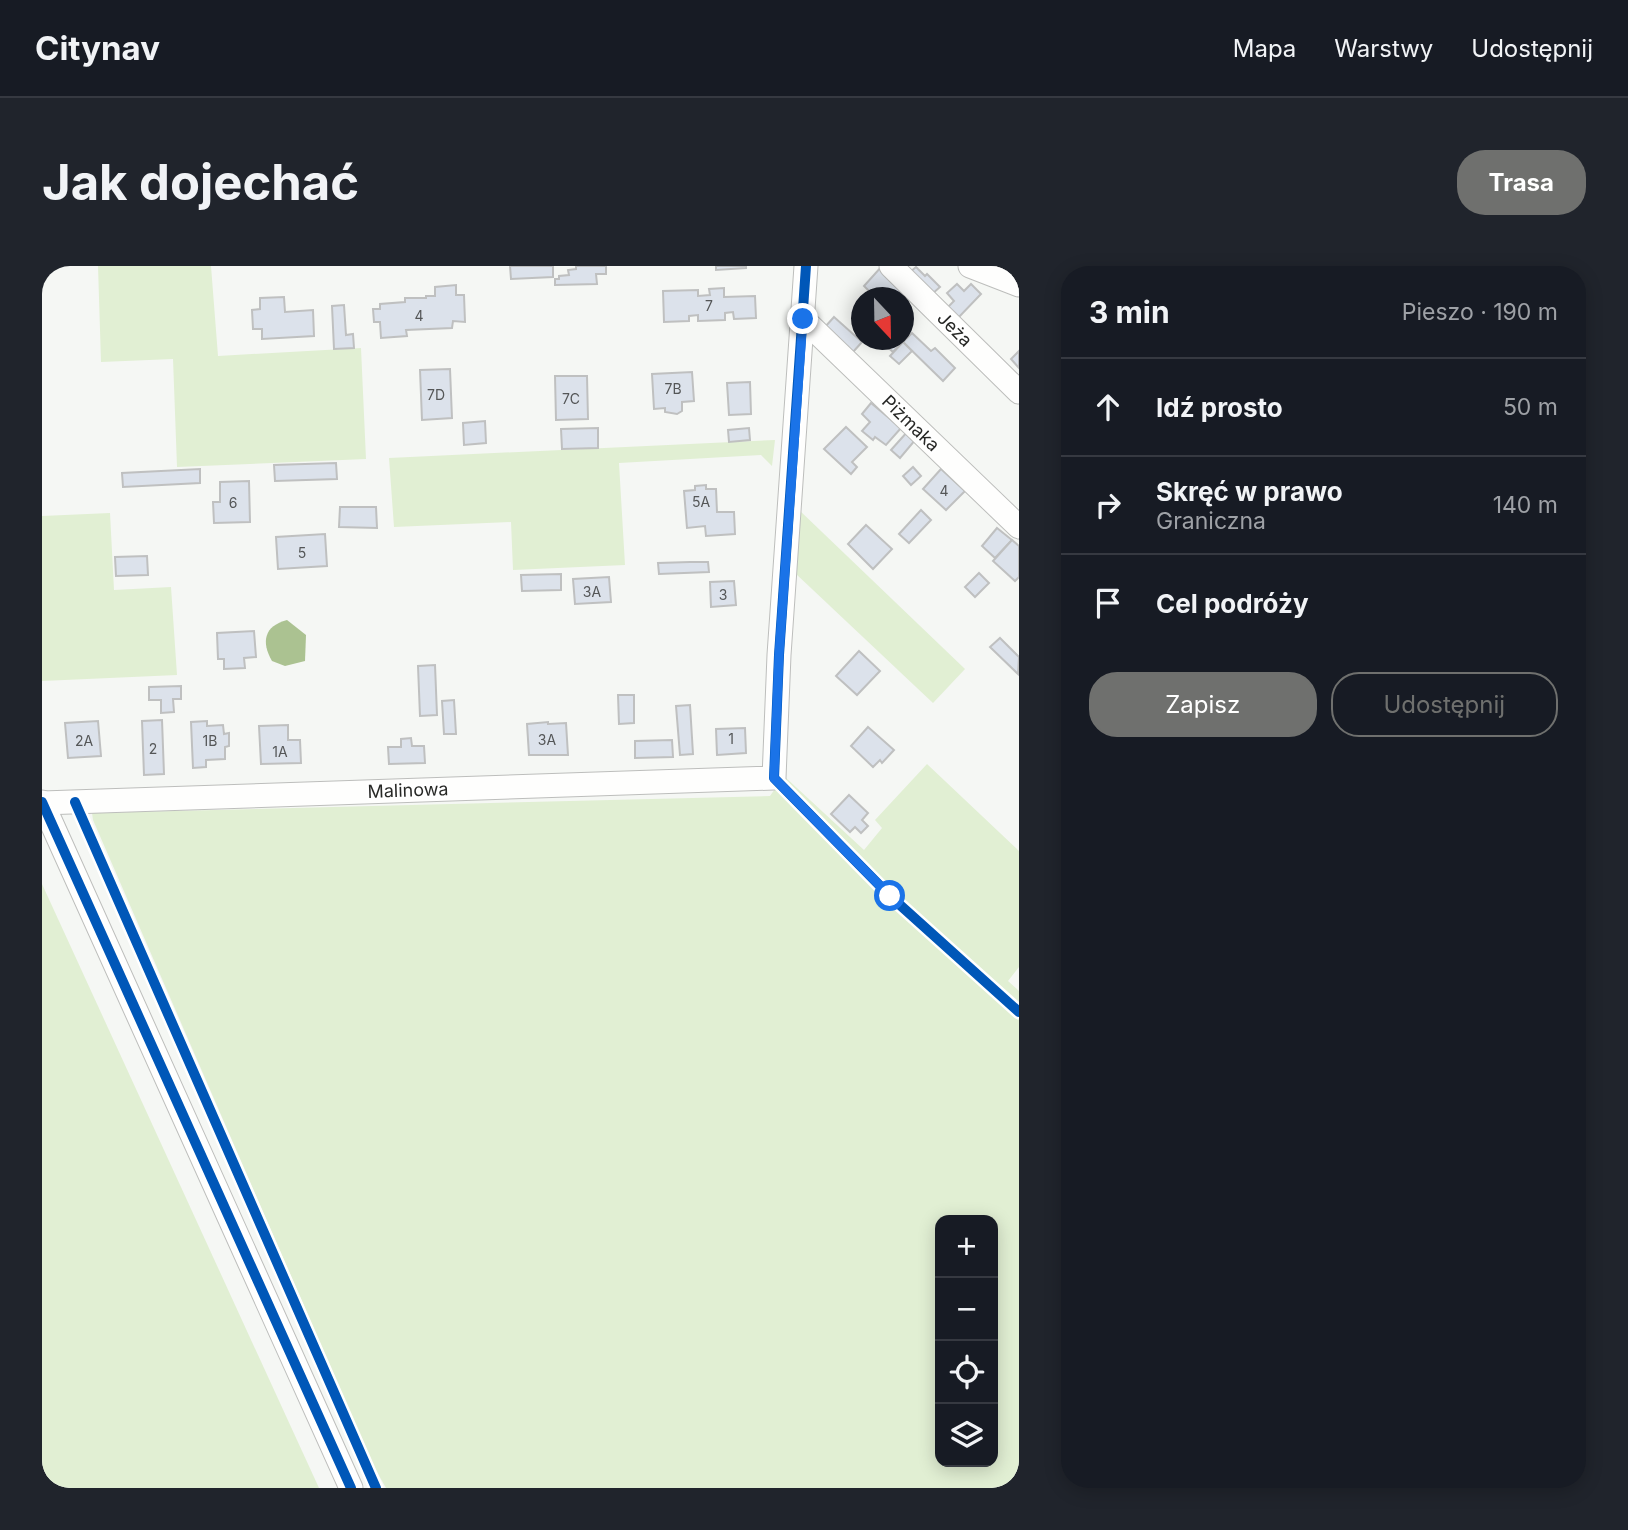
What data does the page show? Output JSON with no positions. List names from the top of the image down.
{
  "streets": {
    "street": ["Jeża", "Piżmaka", "Malinowa"]
  },
  "house_numbers": [
    "7",
    "4",
    "7B",
    "7D",
    "7C",
    "4",
    "5A",
    "6",
    "5",
    "3A",
    "3",
    "1",
    "3A",
    "2A",
    "1B",
    "2",
    "1A"
  ],
  "north": "bottom",
  "page": {
    "header": "Citynav",
    "nav": ["Mapa", "Warstwy", "Udostępnij"],
    "buttons": [
      "Trasa",
      ["Zapisz", "Udostępnij"]
    ],
    "title": "Jak dojechać",
    "heading": ["3 min", "Pieszo · 190 m"],
    "list": [
      ["Idź prosto", "50 m"],
      ["Skręć w prawo", "Graniczna", "140 m"],
      "Cel podróży"
    ],
    "map_buttons": ["+", "−"]
  }
}
